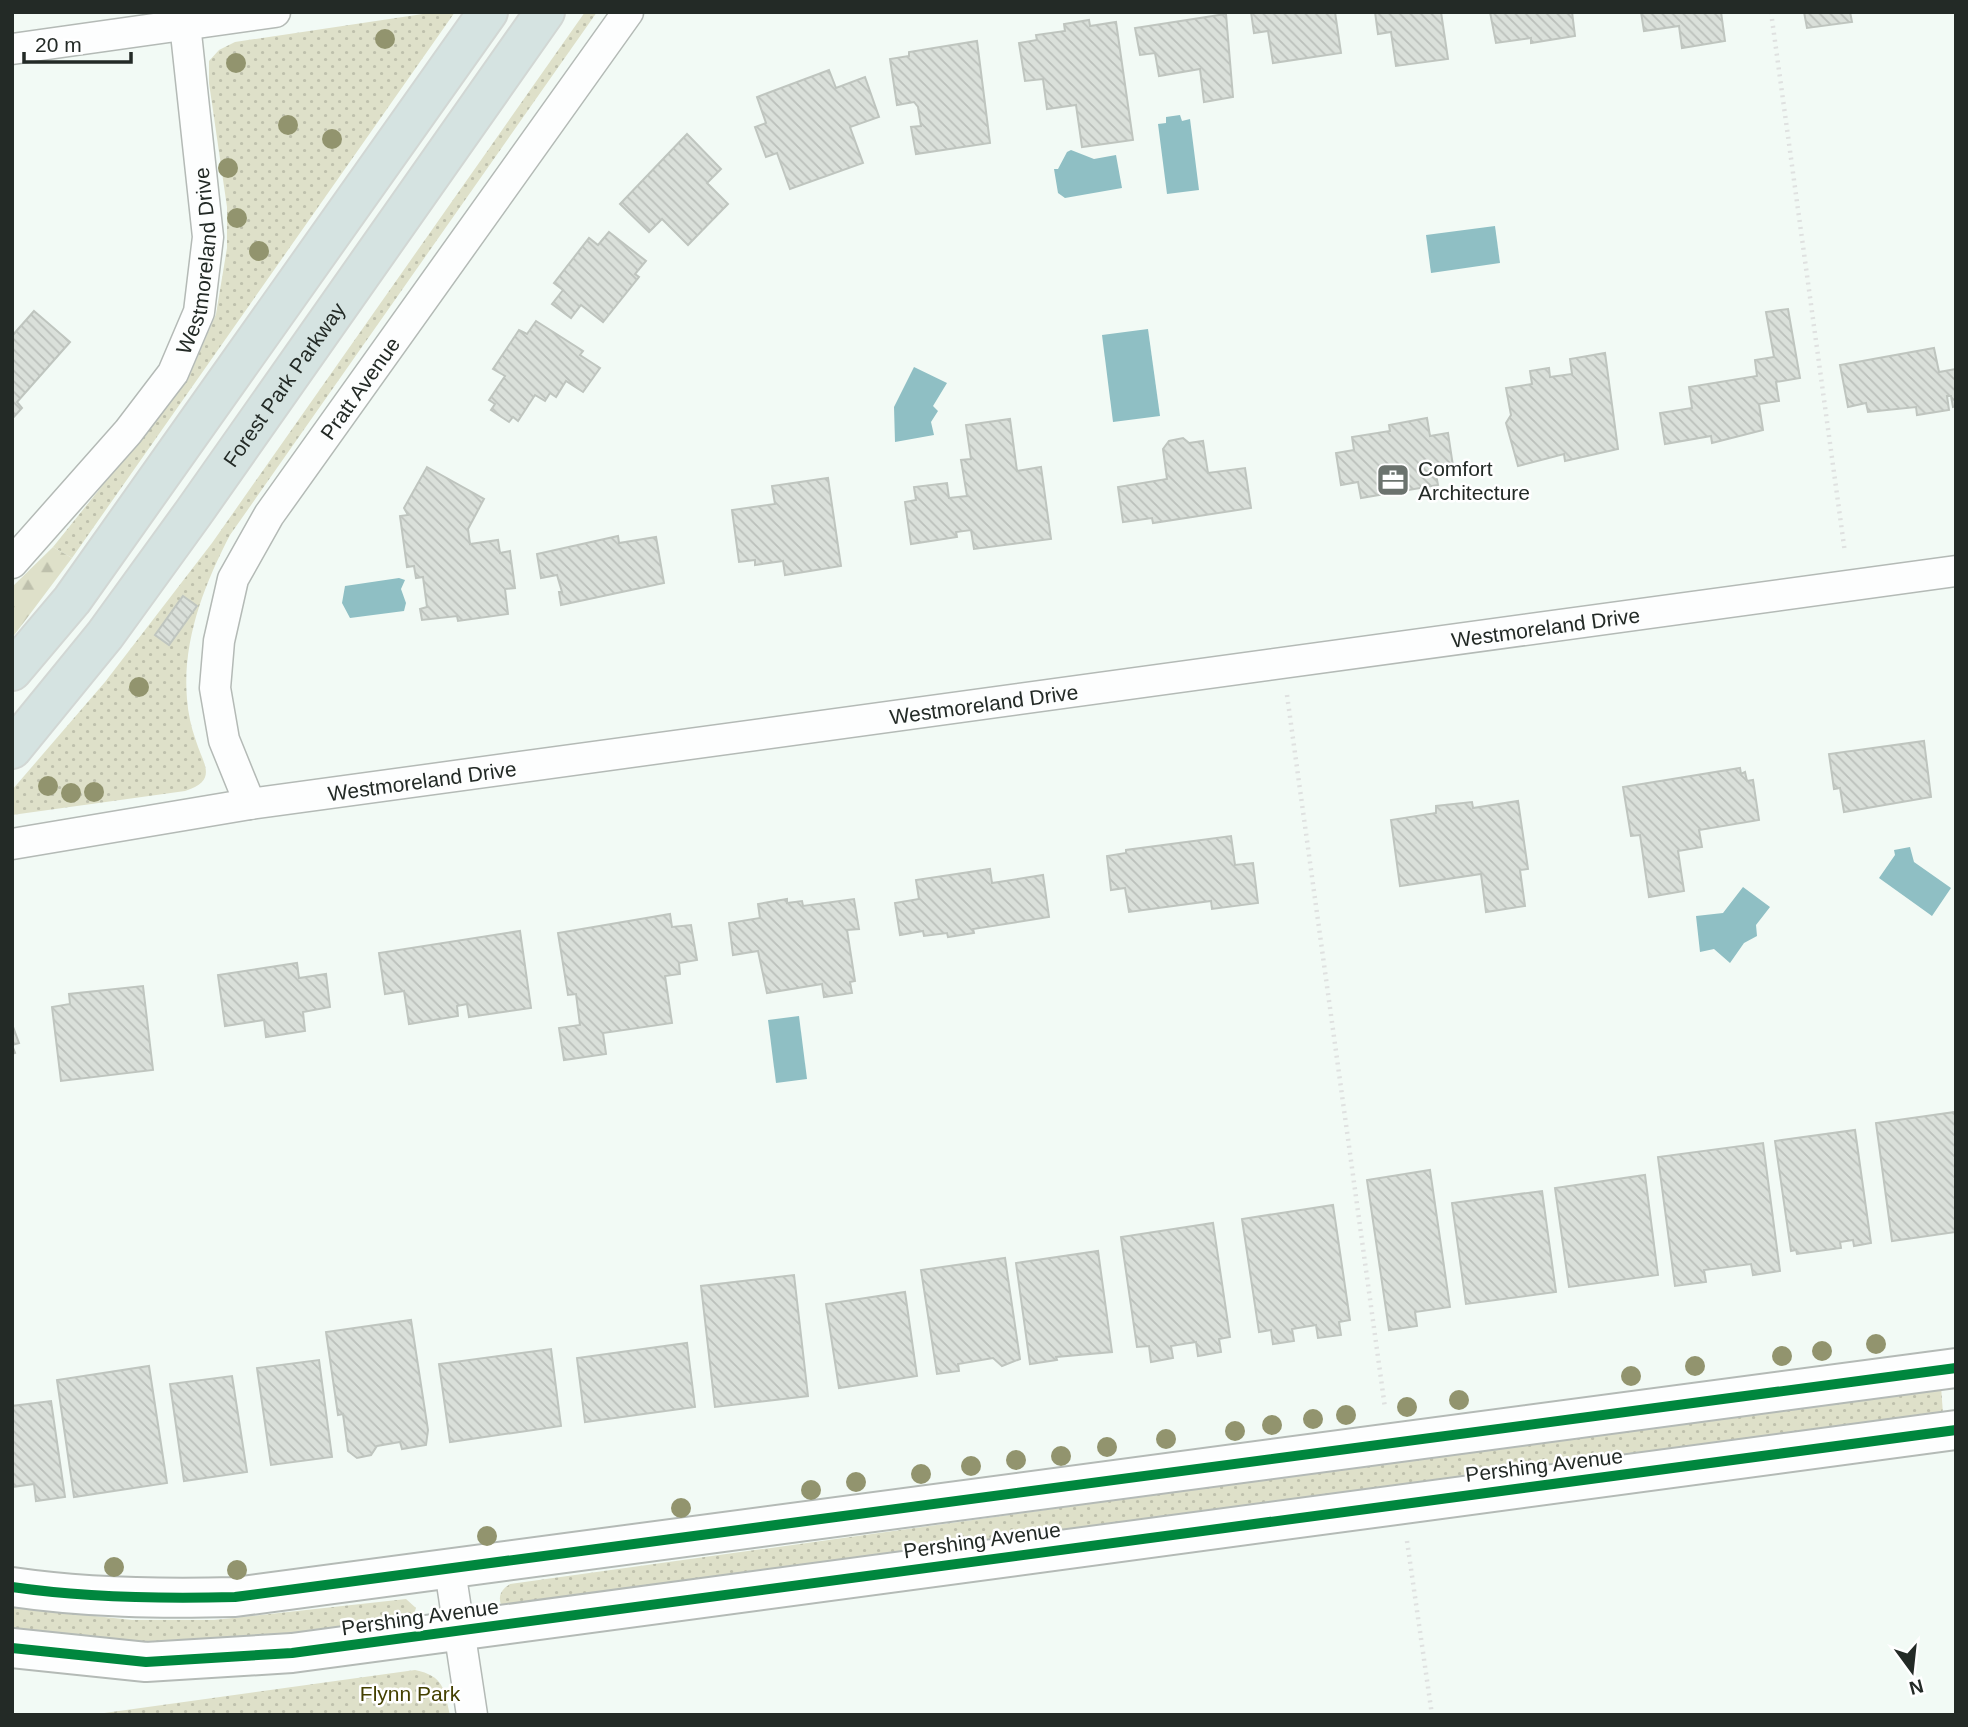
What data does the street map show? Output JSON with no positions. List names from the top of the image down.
{
  "streets": {
    "highway": ["Forest Park Parkway"],
    "street": ["Westmoreland Drive", "Pratt Avenue", "Pershing Avenue"]
  },
  "crossings": [
    ["Westmoreland Drive", "Pratt Avenue"]
  ],
  "parks": ["Flynn Park"],
  "places": {
    "office": ["Comfort Architecture"]
  },
  "scale_bar": "20 m",
  "north": "bottom"
}
